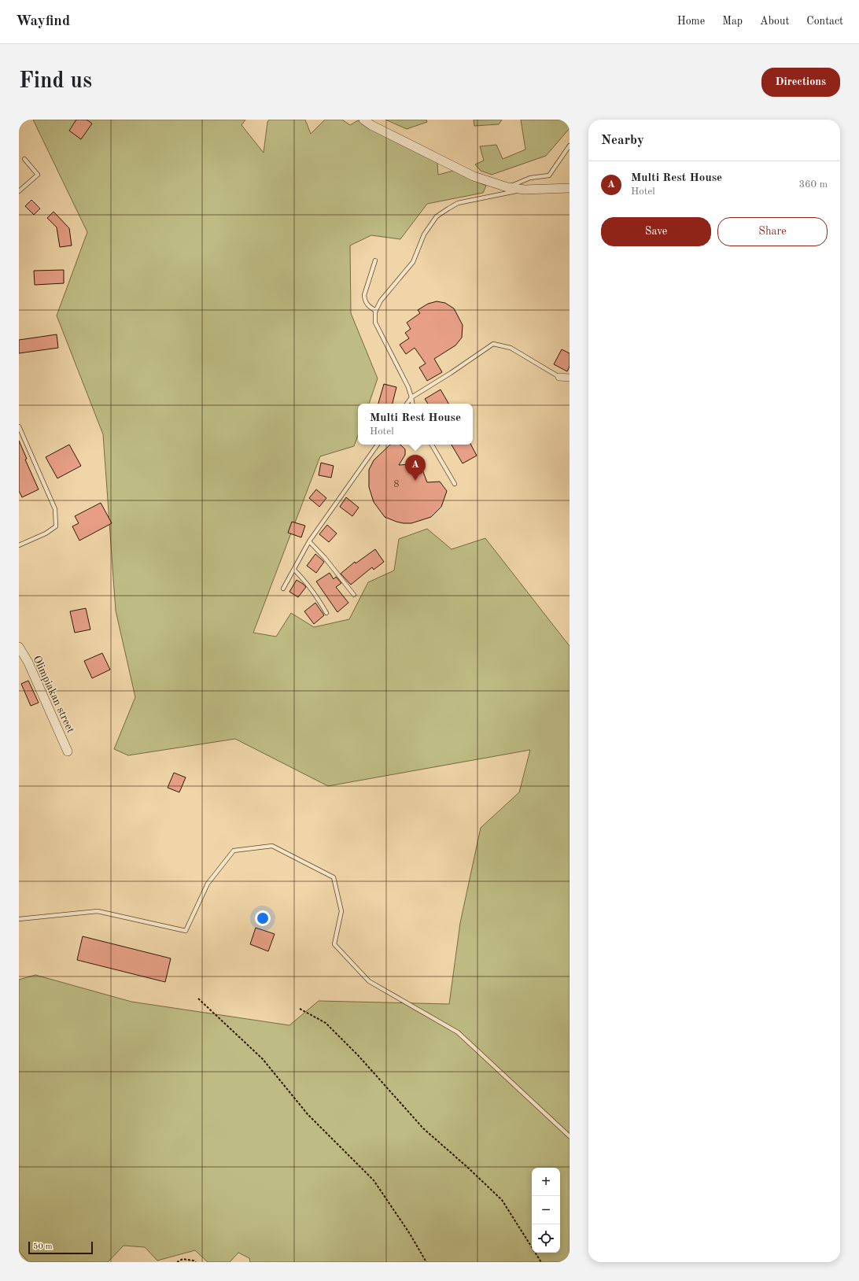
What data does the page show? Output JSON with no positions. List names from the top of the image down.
{
  "streets": {
    "street": ["Olimpiakan street"]
  },
  "house_numbers": ["8"],
  "scale_bar": "50 m",
  "page": {
    "header": "Wayfind",
    "nav": [
      "Home",
      "Map",
      "About",
      "Contact"
    ],
    "buttons": [
      "Directions",
      ["Save", "Share"]
    ],
    "title": "Find us",
    "heading": "Nearby",
    "list": [
      {
        "mark": "A",
        "name": "Multi Rest House",
        "note": "Hotel",
        "value": "360 m"
      }
    ],
    "popup": ["Multi Rest House", "Hotel"],
    "pins": "A",
    "map_buttons": ["+", "−"],
    "scale": "50 m"
  }
}
